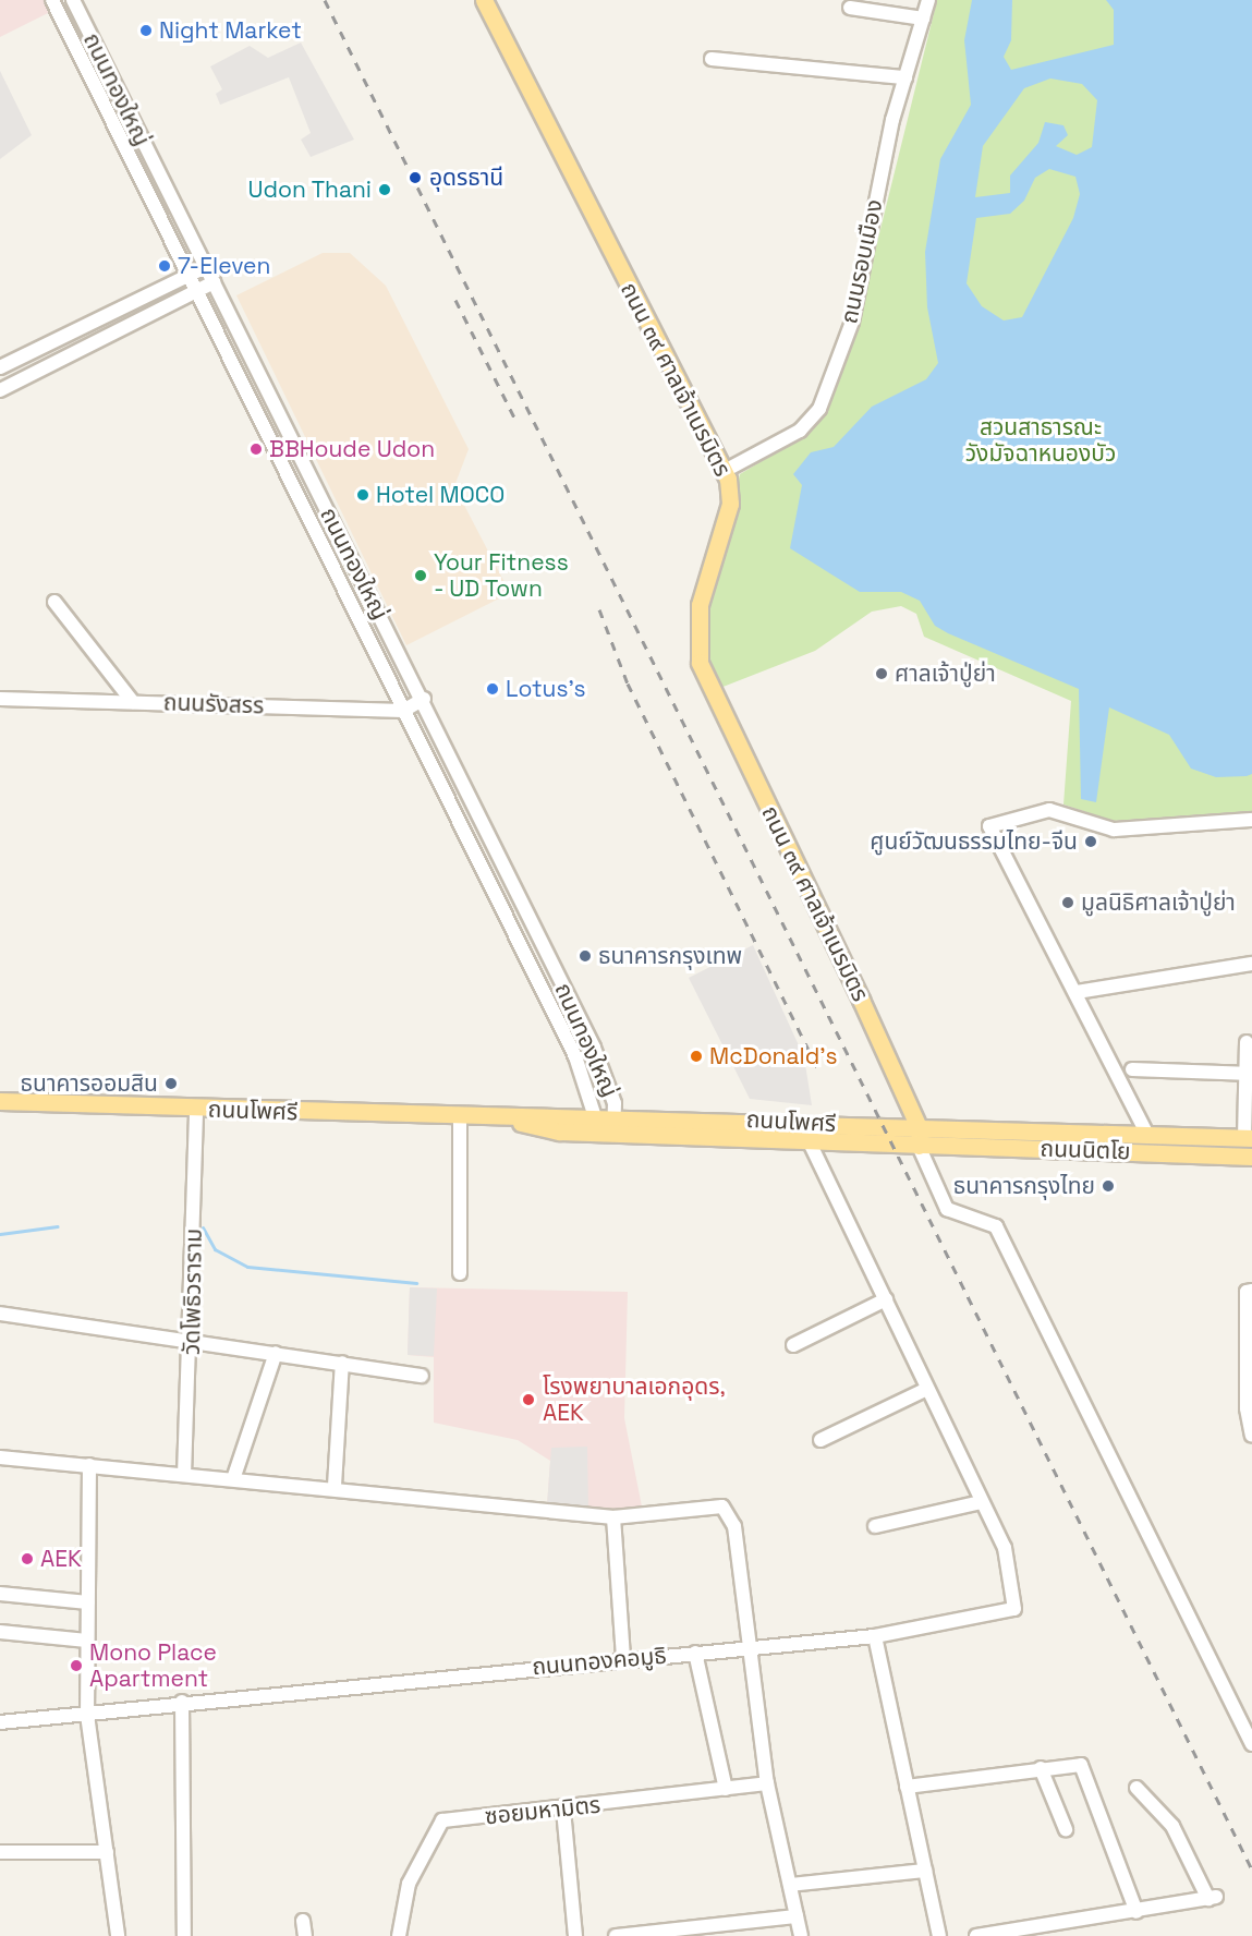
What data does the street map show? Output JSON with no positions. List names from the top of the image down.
{
  "streets": {
    "main road": ["ถนน ๓๙ ศาลเจ้าเนรมิตร", "ถนนโพศรี", "ถนนนิตโย"],
    "street": [
      "ถนนทองใหญ่",
      "ถนนรอบเมือง",
      "ถนนรังสรร",
      "วัดโพธิวราราม",
      "ถนนทองคอมูธิ",
      "ซอยมหามิตร"
    ]
  },
  "crossings": [
    ["ถนนทองใหญ่", "ถนนรังสรร"],
    ["ถนนทองใหญ่", "ถนนโพศรี"],
    ["ถนนรอบเมือง", "ถนน ๓๙ ศาลเจ้าเนรมิตร"],
    ["ถนน ๓๙ ศาลเจ้าเนรมิตร", "ถนนโพศรี"],
    ["ถนน ๓๙ ศาลเจ้าเนรมิตร", "ถนนนิตโย"],
    ["ถนนโพศรี", "ถนนนิตโย"],
    ["ถนนโพศรี", "วัดโพธิวราราม"]
  ],
  "parks": ["สวนสาธารณะ วังมัจฉาหนองบัว"],
  "places": [
    "Night Market",
    "อุดรธานี",
    "Udon Thani",
    "7-Eleven",
    "BBHoude Udon",
    "Hotel MOCO",
    "Your Fitness - UD Town",
    "ศาลเจ้าปู่ย่า",
    "Lotus's",
    "ศูนย์วัฒนธรรมไทย-จีน",
    "มูลนิธิศาลเจ้าปู่ย่า",
    "ธนาคารกรุงเทพ",
    "McDonald's",
    "ธนาคารออมสิน",
    "ธนาคารกรุงไทย",
    "โรงพยาบาลเอกอุดร, AEK",
    "AEK",
    "Mono Place Apartment"
  ]
}
